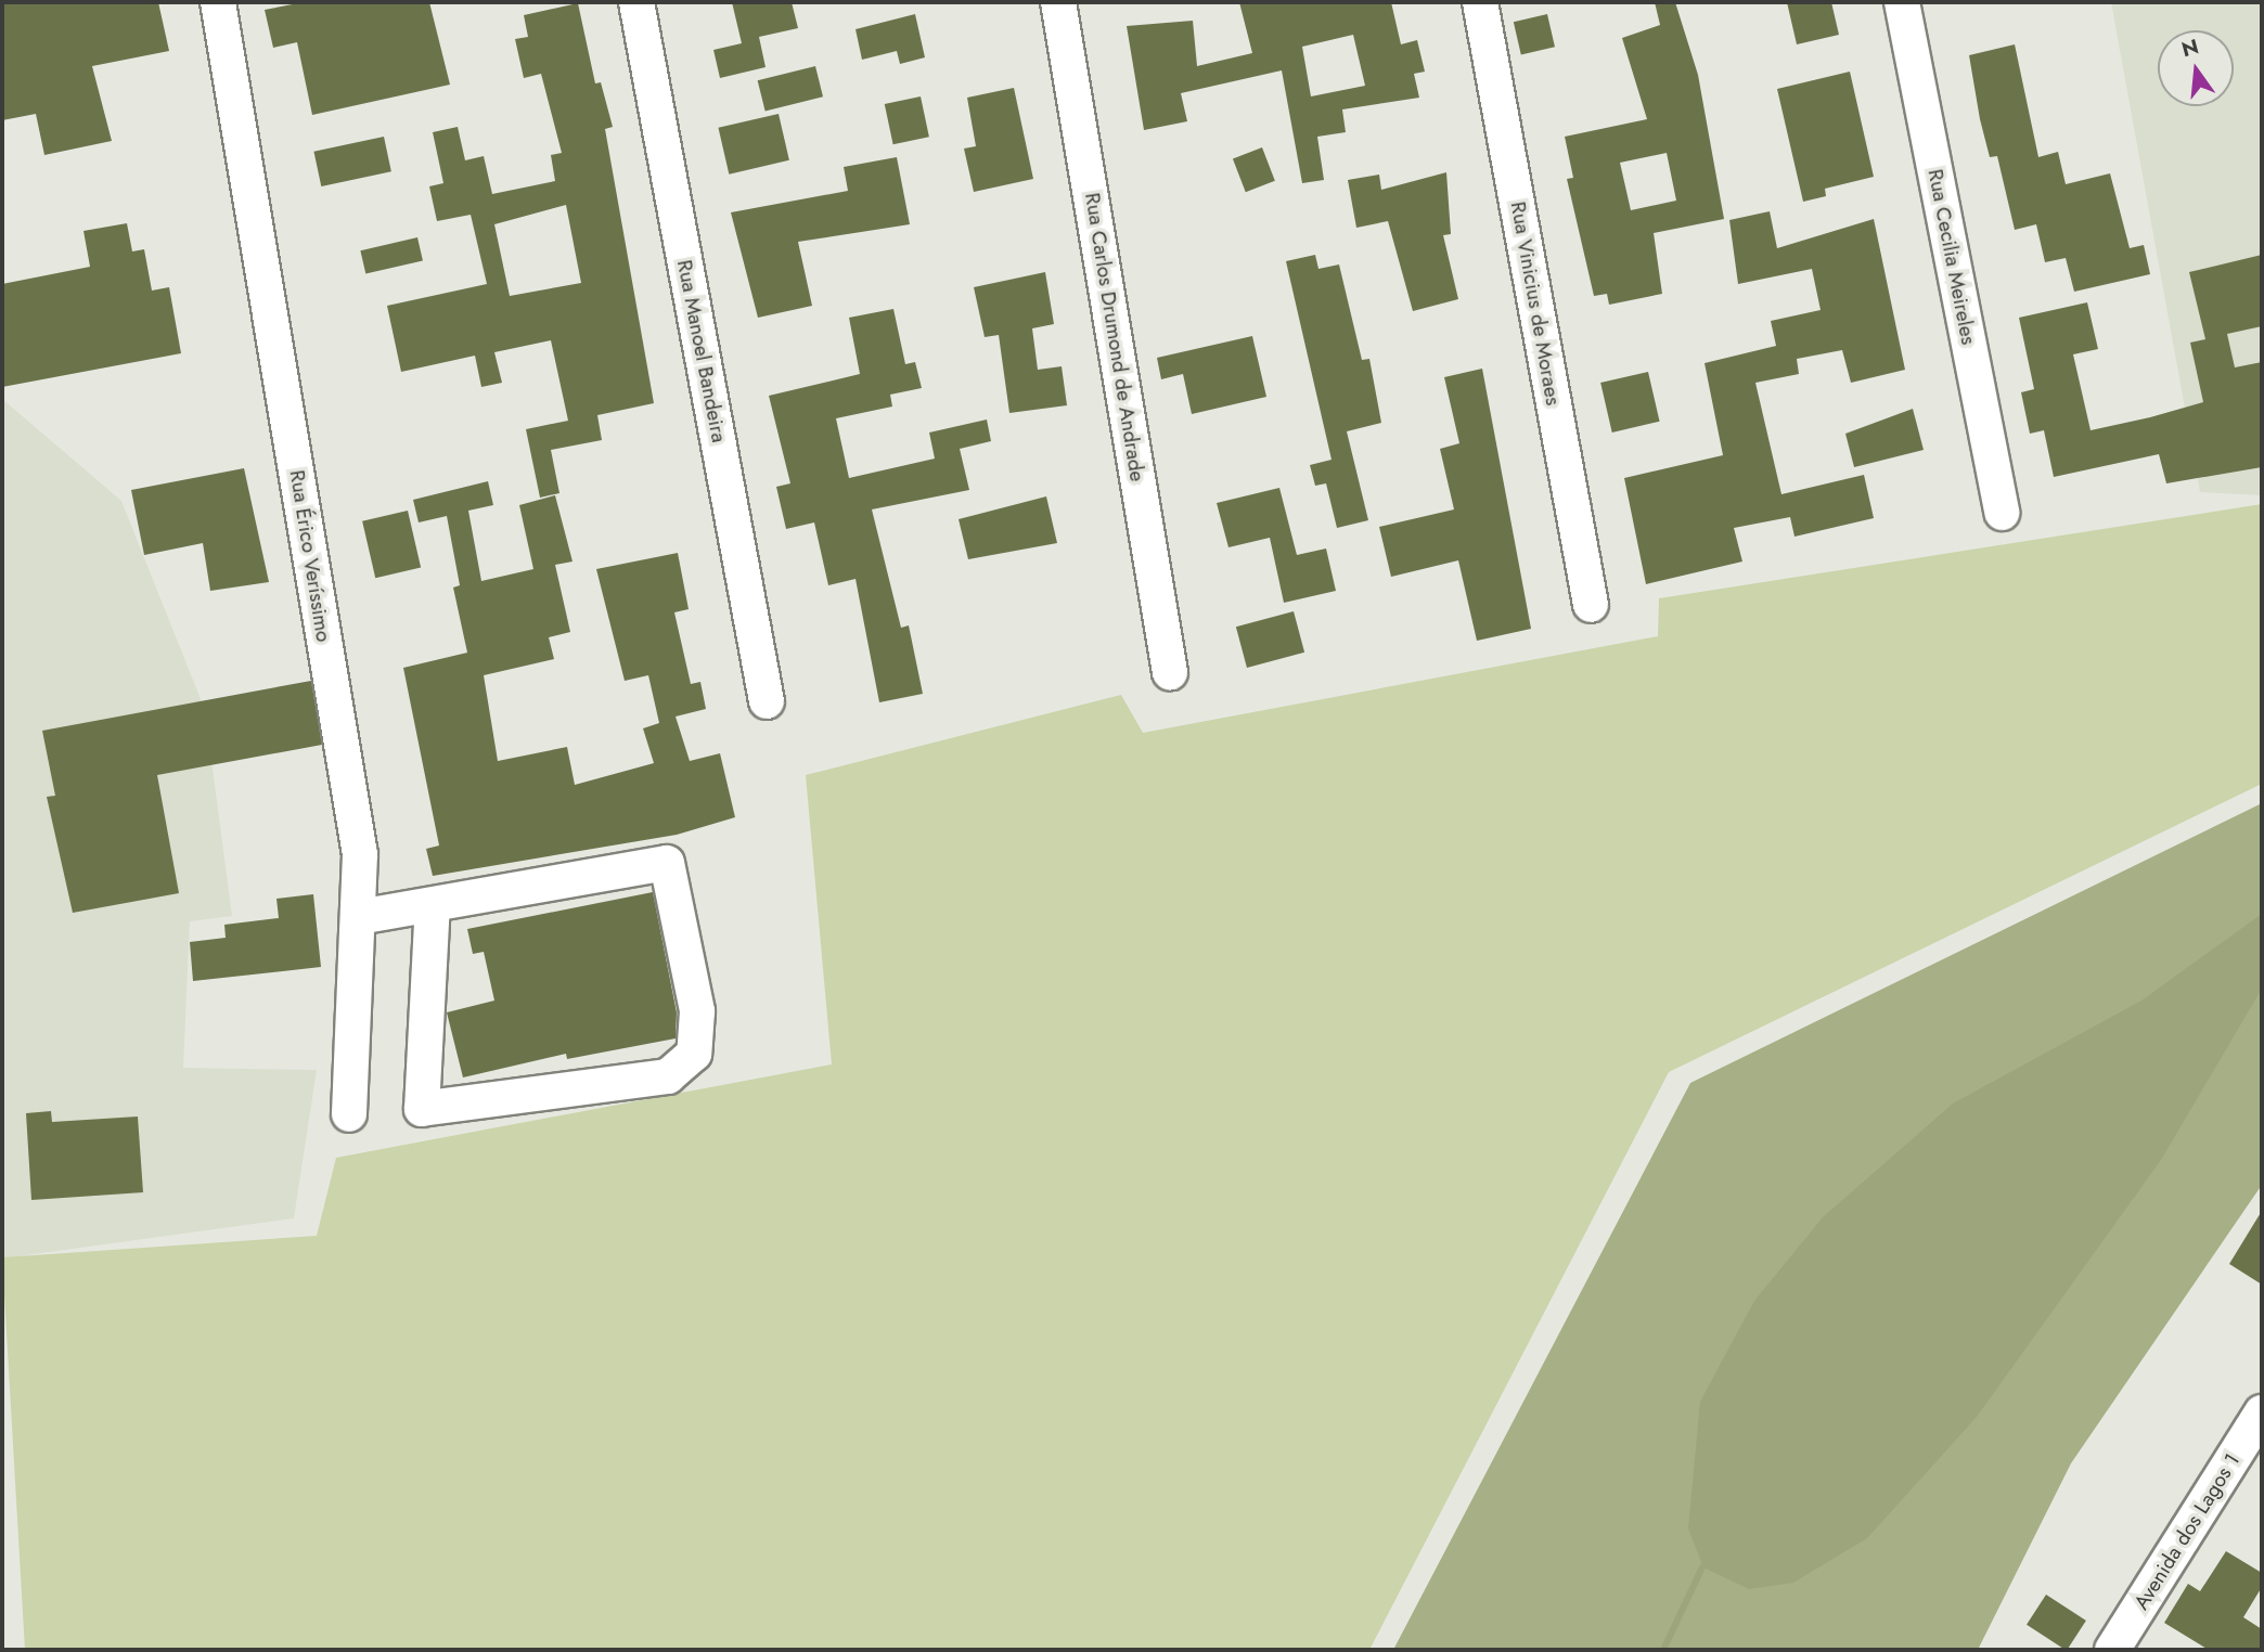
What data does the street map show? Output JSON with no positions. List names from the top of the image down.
{
  "streets": {
    "street": [
      "Rua Cecilia Meireles",
      "Rua Vinicius de Moraes",
      "Rua Carlos Drumond de Andrade",
      "Rua Manoel Bandeira",
      "Rua Érico Veríssimo",
      "Avenida dos Lagos 1"
    ]
  },
  "north": "top"
}
